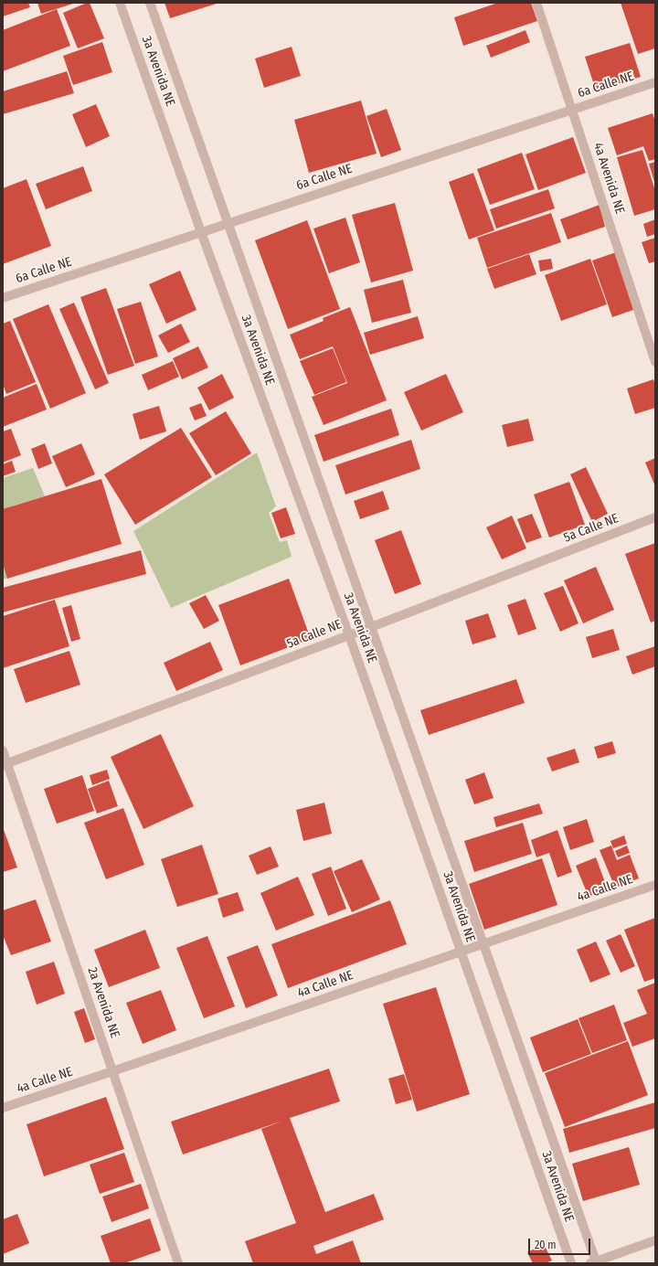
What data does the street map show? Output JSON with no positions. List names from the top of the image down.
{
  "streets": {
    "street": [
      "3a Avenida NE",
      "6a Calle NE",
      "4a Avenida NE",
      "5a Calle NE",
      "4a Calle NE",
      "2a Avenida NE"
    ]
  },
  "crossings": [
    ["3a Avenida NE", "6a Calle NE"],
    ["3a Avenida NE", "5a Calle NE"],
    ["3a Avenida NE", "4a Calle NE"],
    ["6a Calle NE", "4a Avenida NE"],
    ["5a Calle NE", "2a Avenida NE"],
    ["4a Calle NE", "2a Avenida NE"]
  ],
  "scale_bar": "20 m"
}
